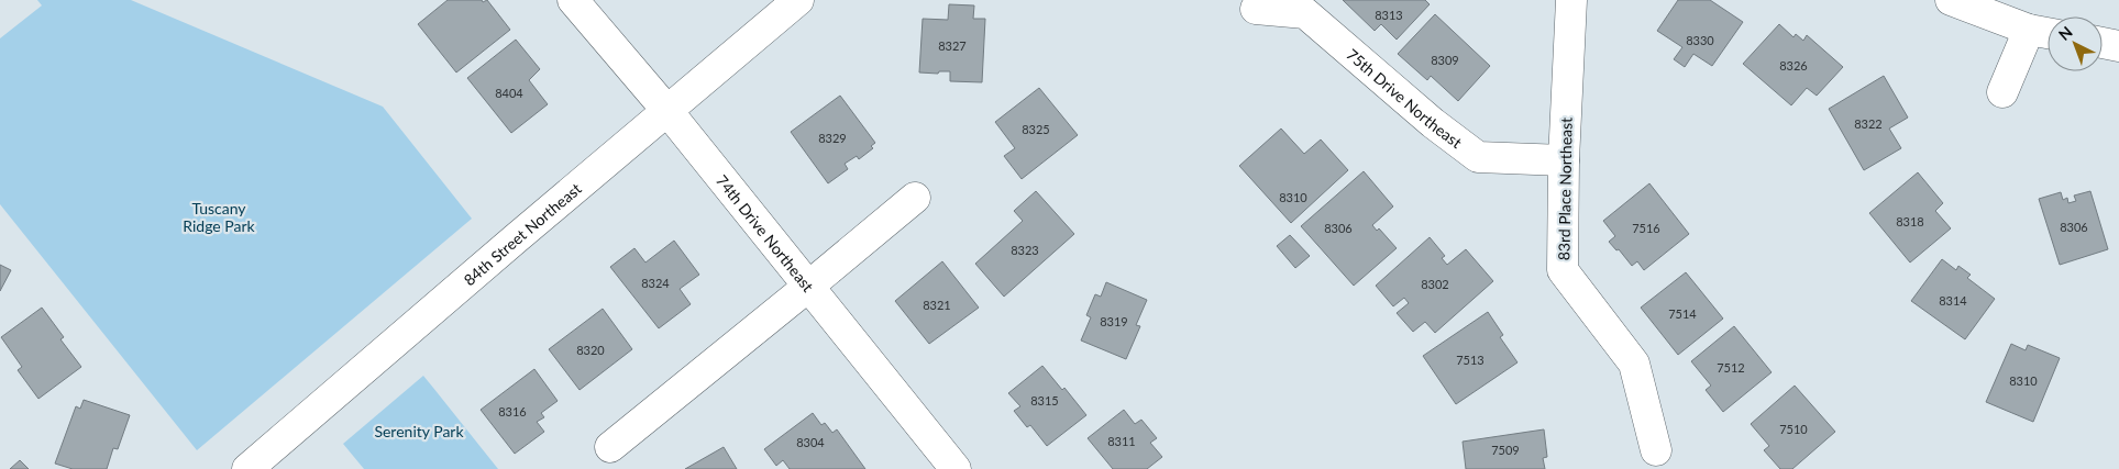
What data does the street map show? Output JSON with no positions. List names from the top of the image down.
{
  "streets": {
    "street": [
      "75th Drive Northeast",
      "83rd Place Northeast",
      "74th Drive Northeast",
      "84th Street Northeast"
    ]
  },
  "crossings": [
    ["75th Drive Northeast", "83rd Place Northeast"],
    ["74th Drive Northeast", "84th Street Northeast"]
  ],
  "parks": ["Tuscany Ridge Park", "Serenity Park"],
  "house_numbers": [
    "8313",
    "8330",
    "8327",
    "8309",
    "8326",
    "8404",
    "8322",
    "8325",
    "8329",
    "8310",
    "8318",
    "8306",
    "8306",
    "7516",
    "8323",
    "8324",
    "8302",
    "8314",
    "8321",
    "7514",
    "8319",
    "8320",
    "7513",
    "7512",
    "8310",
    "8315",
    "8316",
    "7510",
    "8311",
    "8304",
    "7509"
  ],
  "north": "top left"
}
